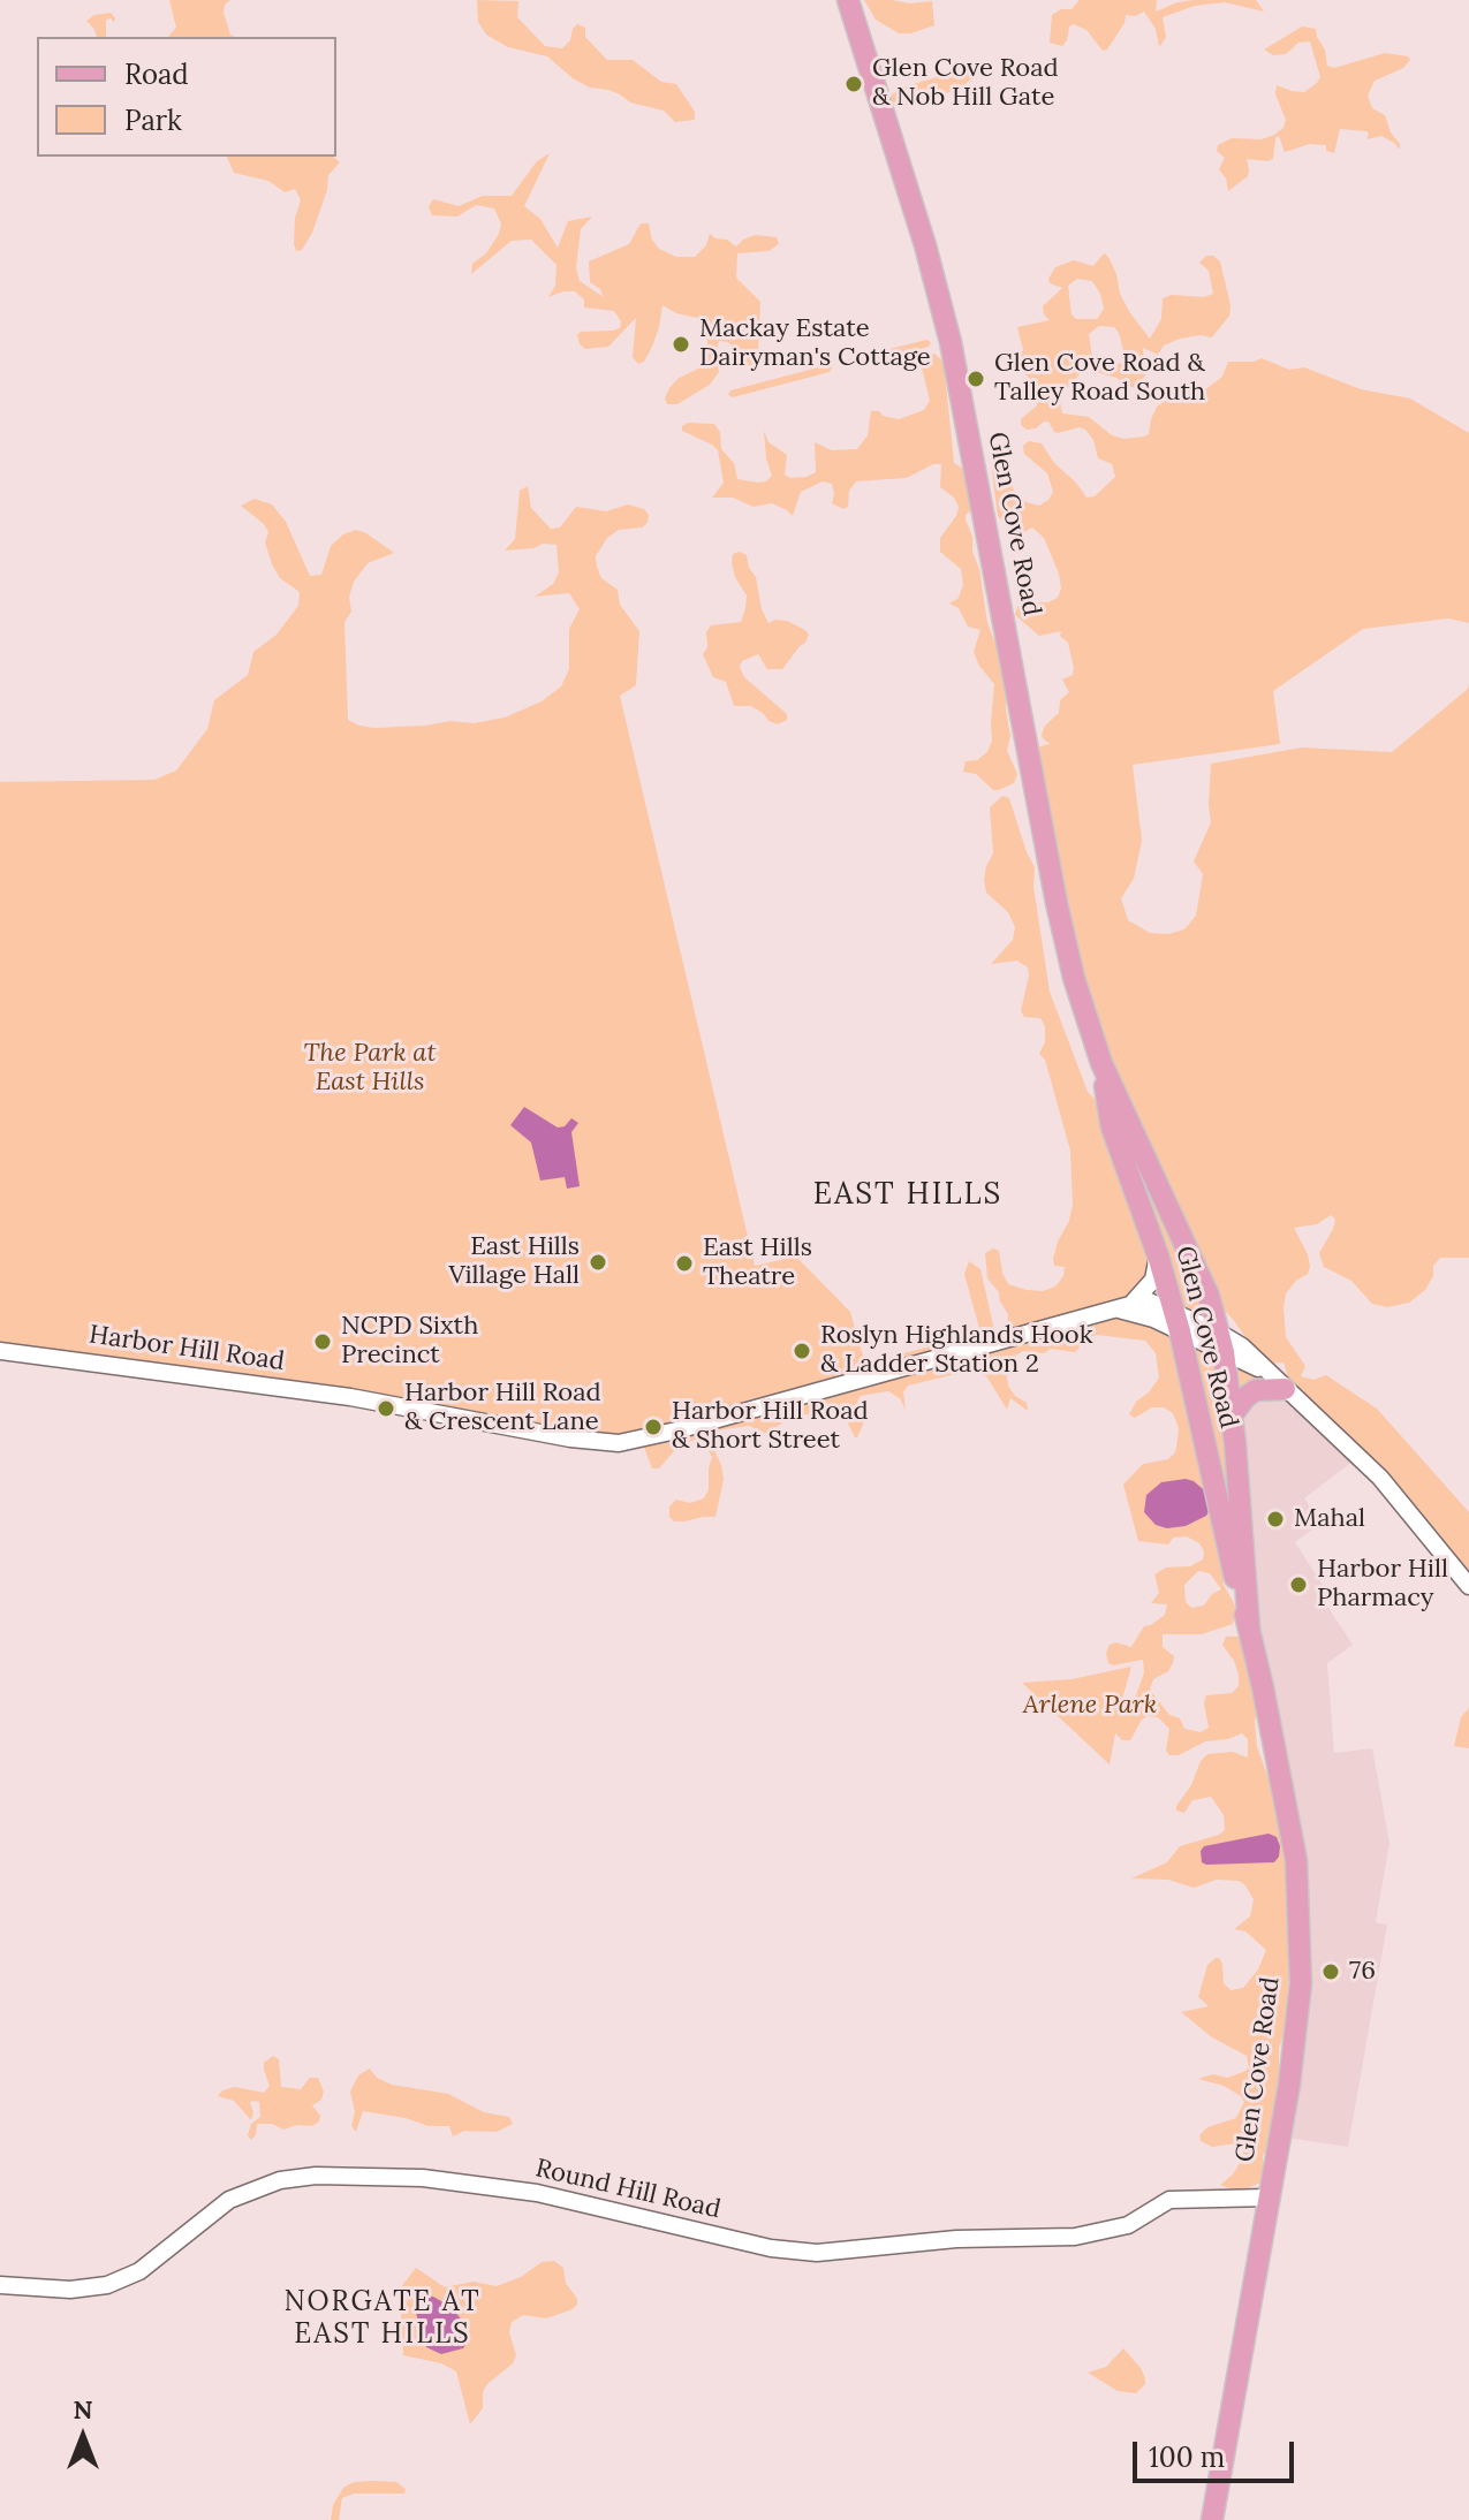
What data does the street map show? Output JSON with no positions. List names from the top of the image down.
{
  "streets": {
    "main road": ["Glen Cove Road"],
    "street": ["Harbor Hill Road", "Round Hill Road"]
  },
  "crossings": [
    ["Glen Cove Road", "Harbor Hill Road"],
    ["Glen Cove Road", "Round Hill Road"]
  ],
  "districts": ["EAST HILLS", "NORGATE AT EAST HILLS"],
  "parks": ["The Park at East Hills", "Arlene Park"],
  "places": [
    "Glen Cove Road & Nob Hill Gate",
    "Mackay Estate Dairyman's Cottage",
    "Glen Cove Road & Talley Road South",
    "East Hills Village Hall",
    "East Hills Theatre",
    "NCPD Sixth Precinct",
    "Roslyn Highlands Hook & Ladder Station 2",
    "Harbor Hill Road & Crescent Lane",
    "Harbor Hill Road & Short Street",
    "Mahal",
    "Harbor Hill Pharmacy",
    "76"
  ],
  "legend": ["Road", "Park"],
  "scale_bar": "100 m",
  "north": "top"
}
